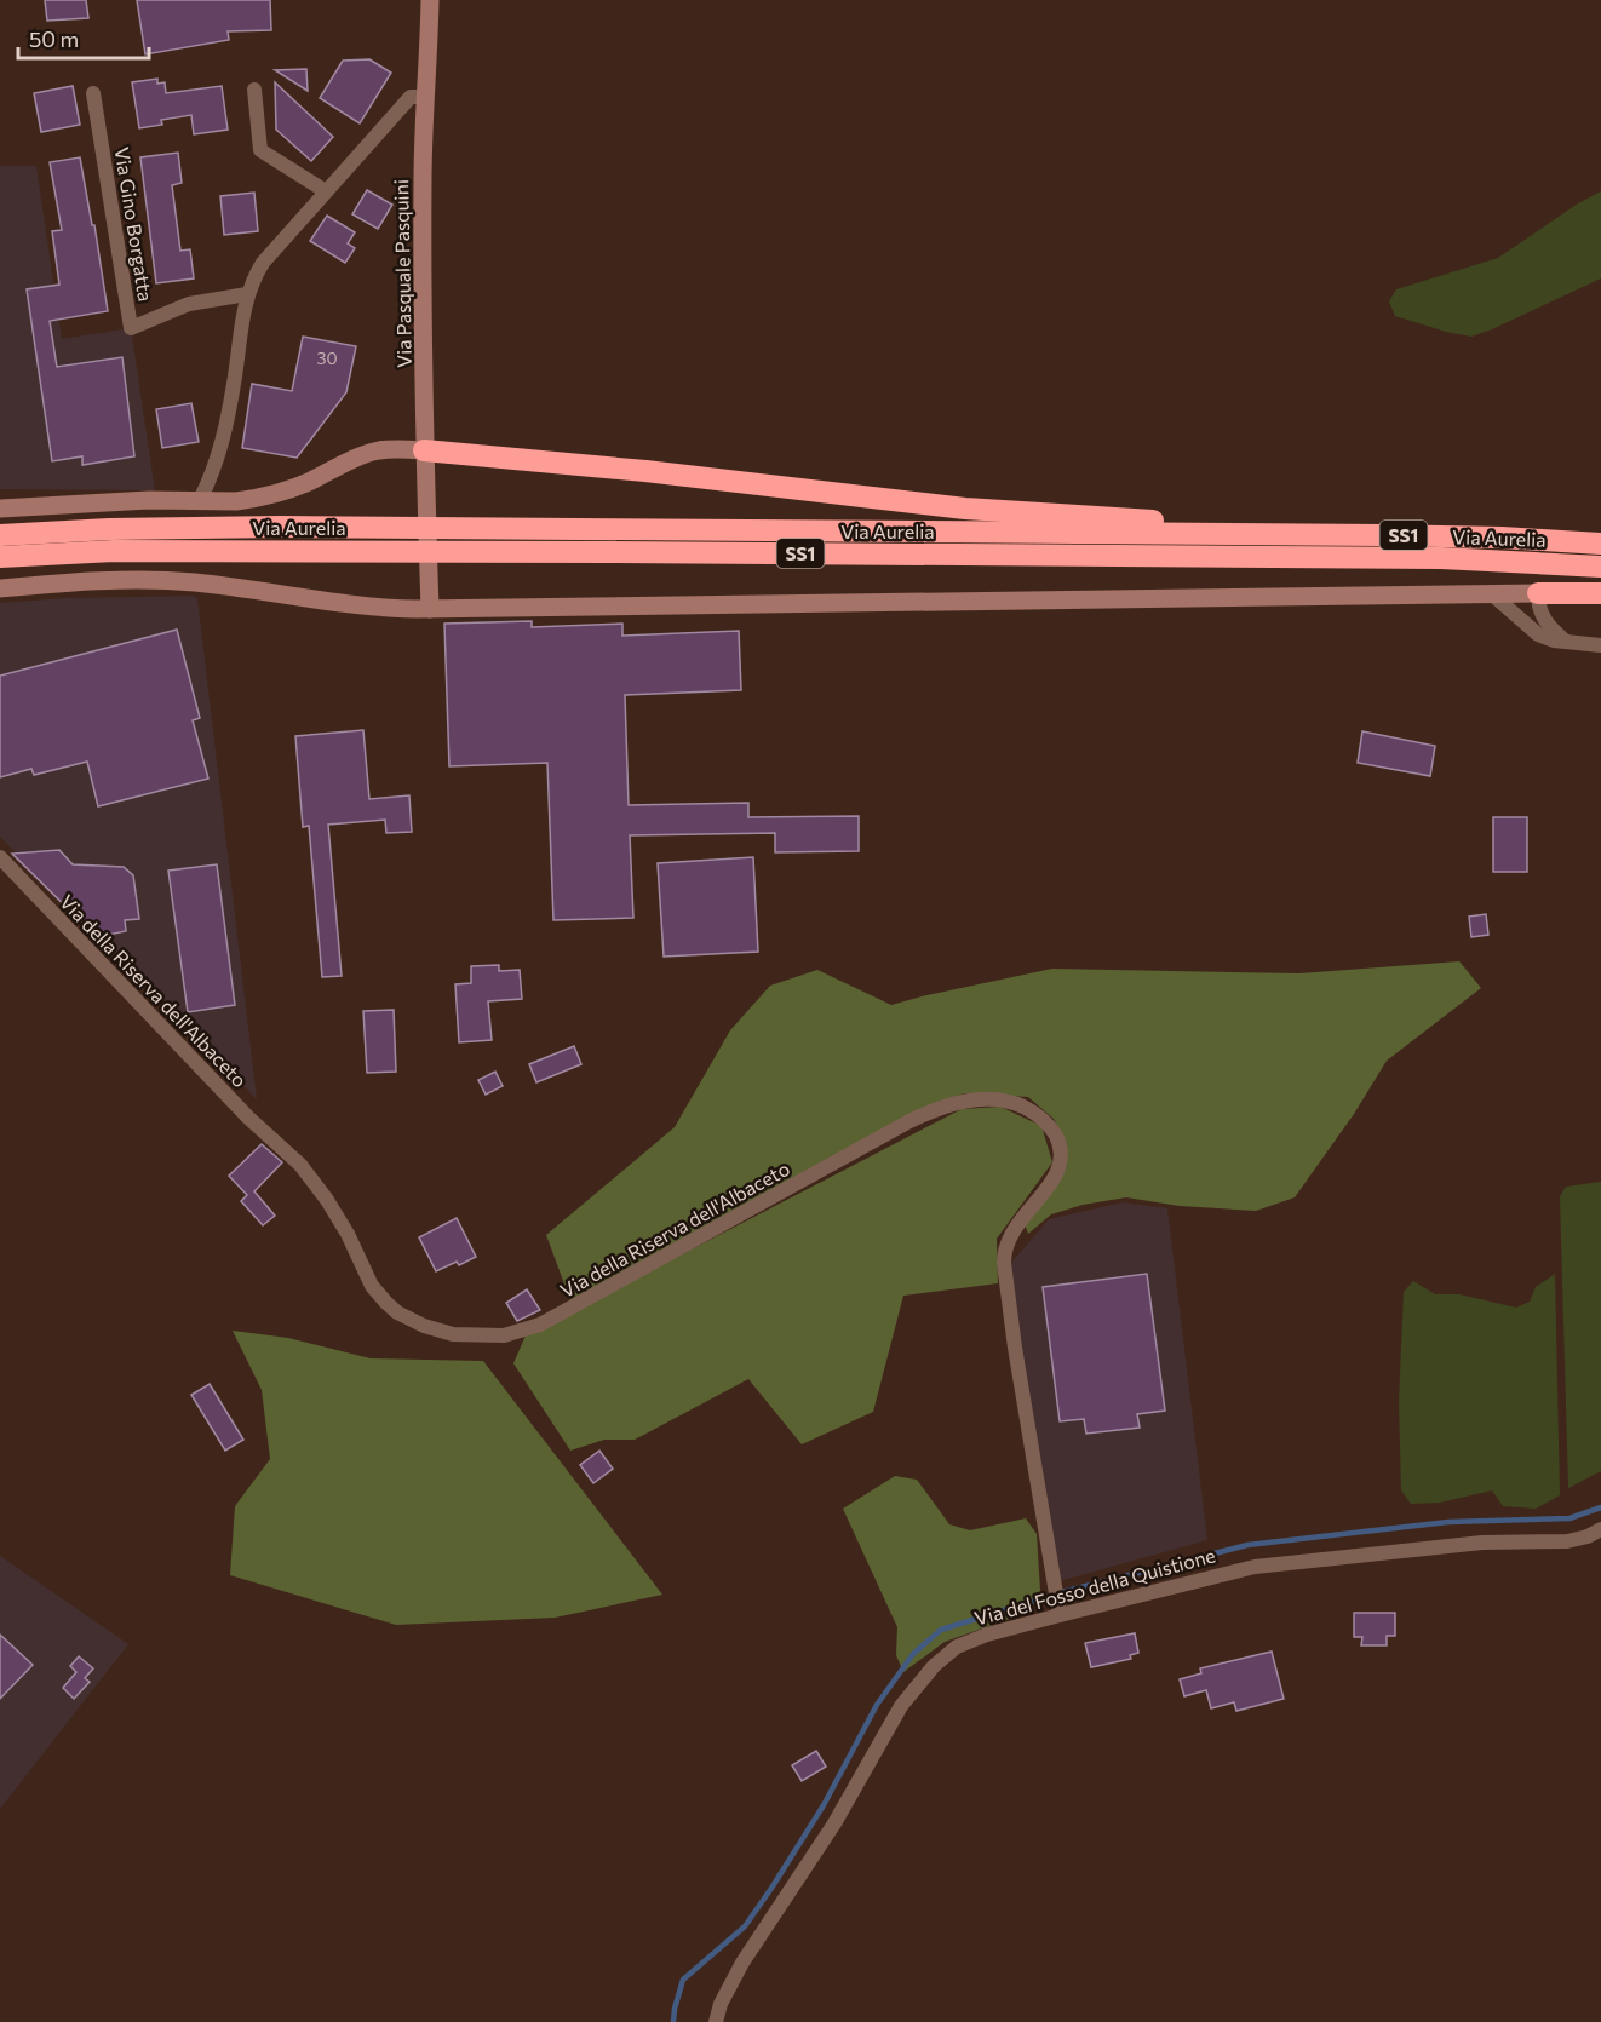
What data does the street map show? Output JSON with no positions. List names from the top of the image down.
{
  "streets": {
    "highway": ["Via Aurelia", "SS1"],
    "street": [
      "Via Gino Borgatta",
      "Via Pasquale Pasquini",
      "Via della Riserva dell'Albaceto",
      "Via del Fosso della Quistione"
    ]
  },
  "crossings": [
    ["Via Pasquale Pasquini", "Via Aurelia"],
    ["Via della Riserva dell'Albaceto", "Via del Fosso della Quistione"]
  ],
  "house_numbers": ["30"],
  "scale_bar": "50 m"
}
